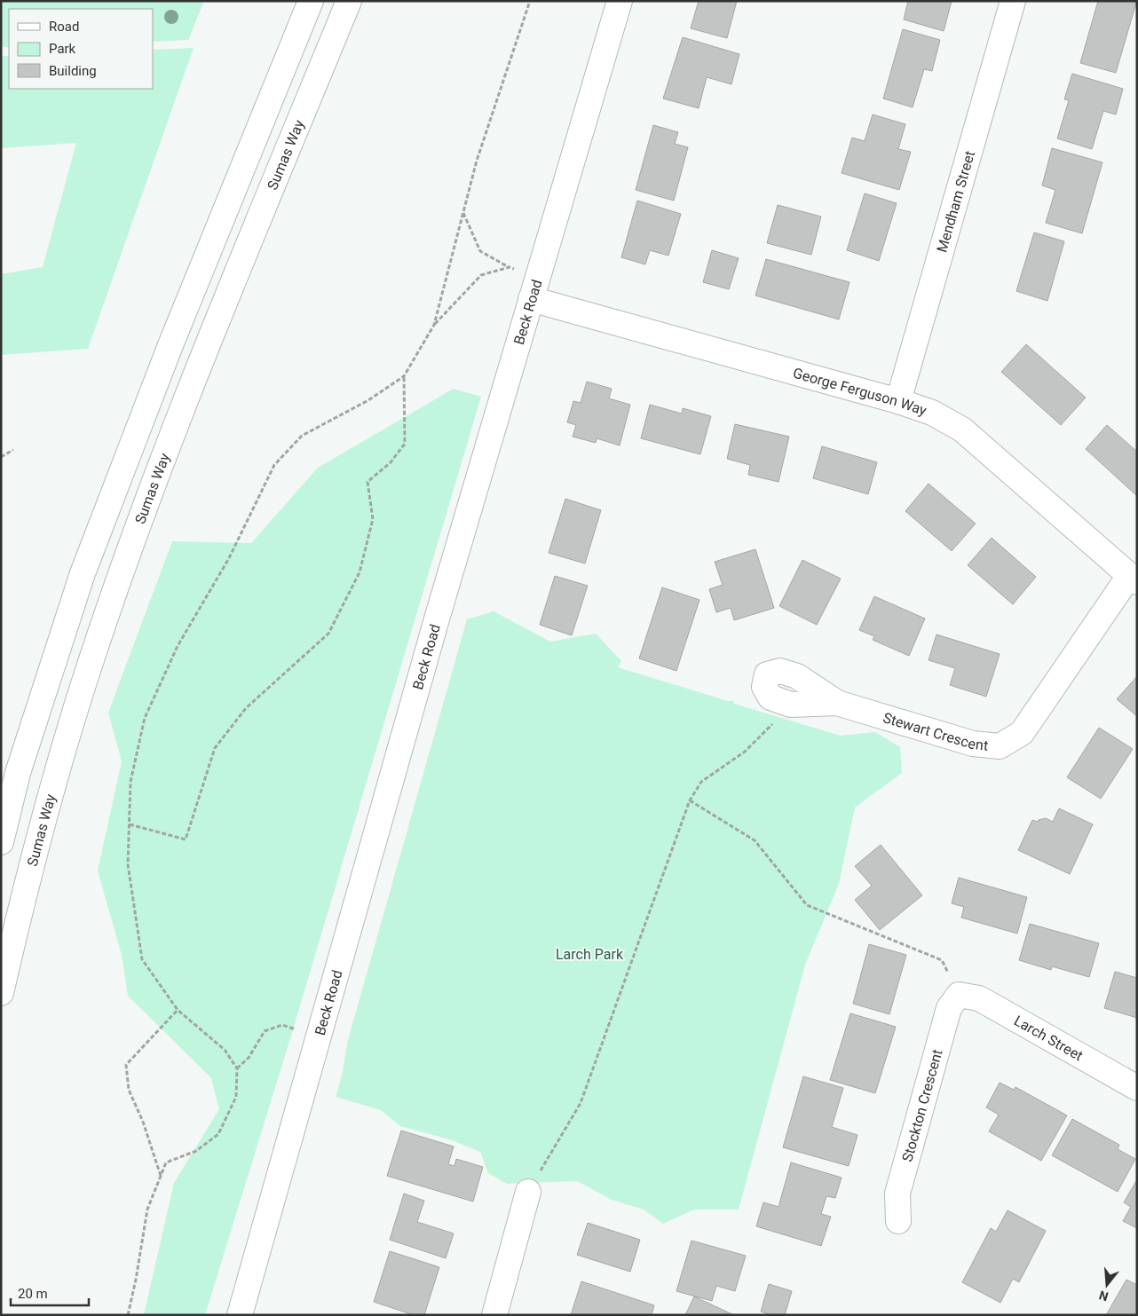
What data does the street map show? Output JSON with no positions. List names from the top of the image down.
{
  "streets": {
    "main road": [
      "Sumas Way",
      "Mendham Street",
      "Beck Road",
      "George Ferguson Way",
      "Stewart Crescent",
      "Larch Street",
      "Stockton Crescent"
    ]
  },
  "crossings": [
    ["Mendham Street", "George Ferguson Way"],
    ["Beck Road", "George Ferguson Way"],
    ["George Ferguson Way", "Stewart Crescent"],
    ["Larch Street", "Stockton Crescent"]
  ],
  "parks": ["Larch Park"],
  "legend": ["Road", "Park", "Building"],
  "scale_bar": "20 m",
  "north": "bottom"
}
